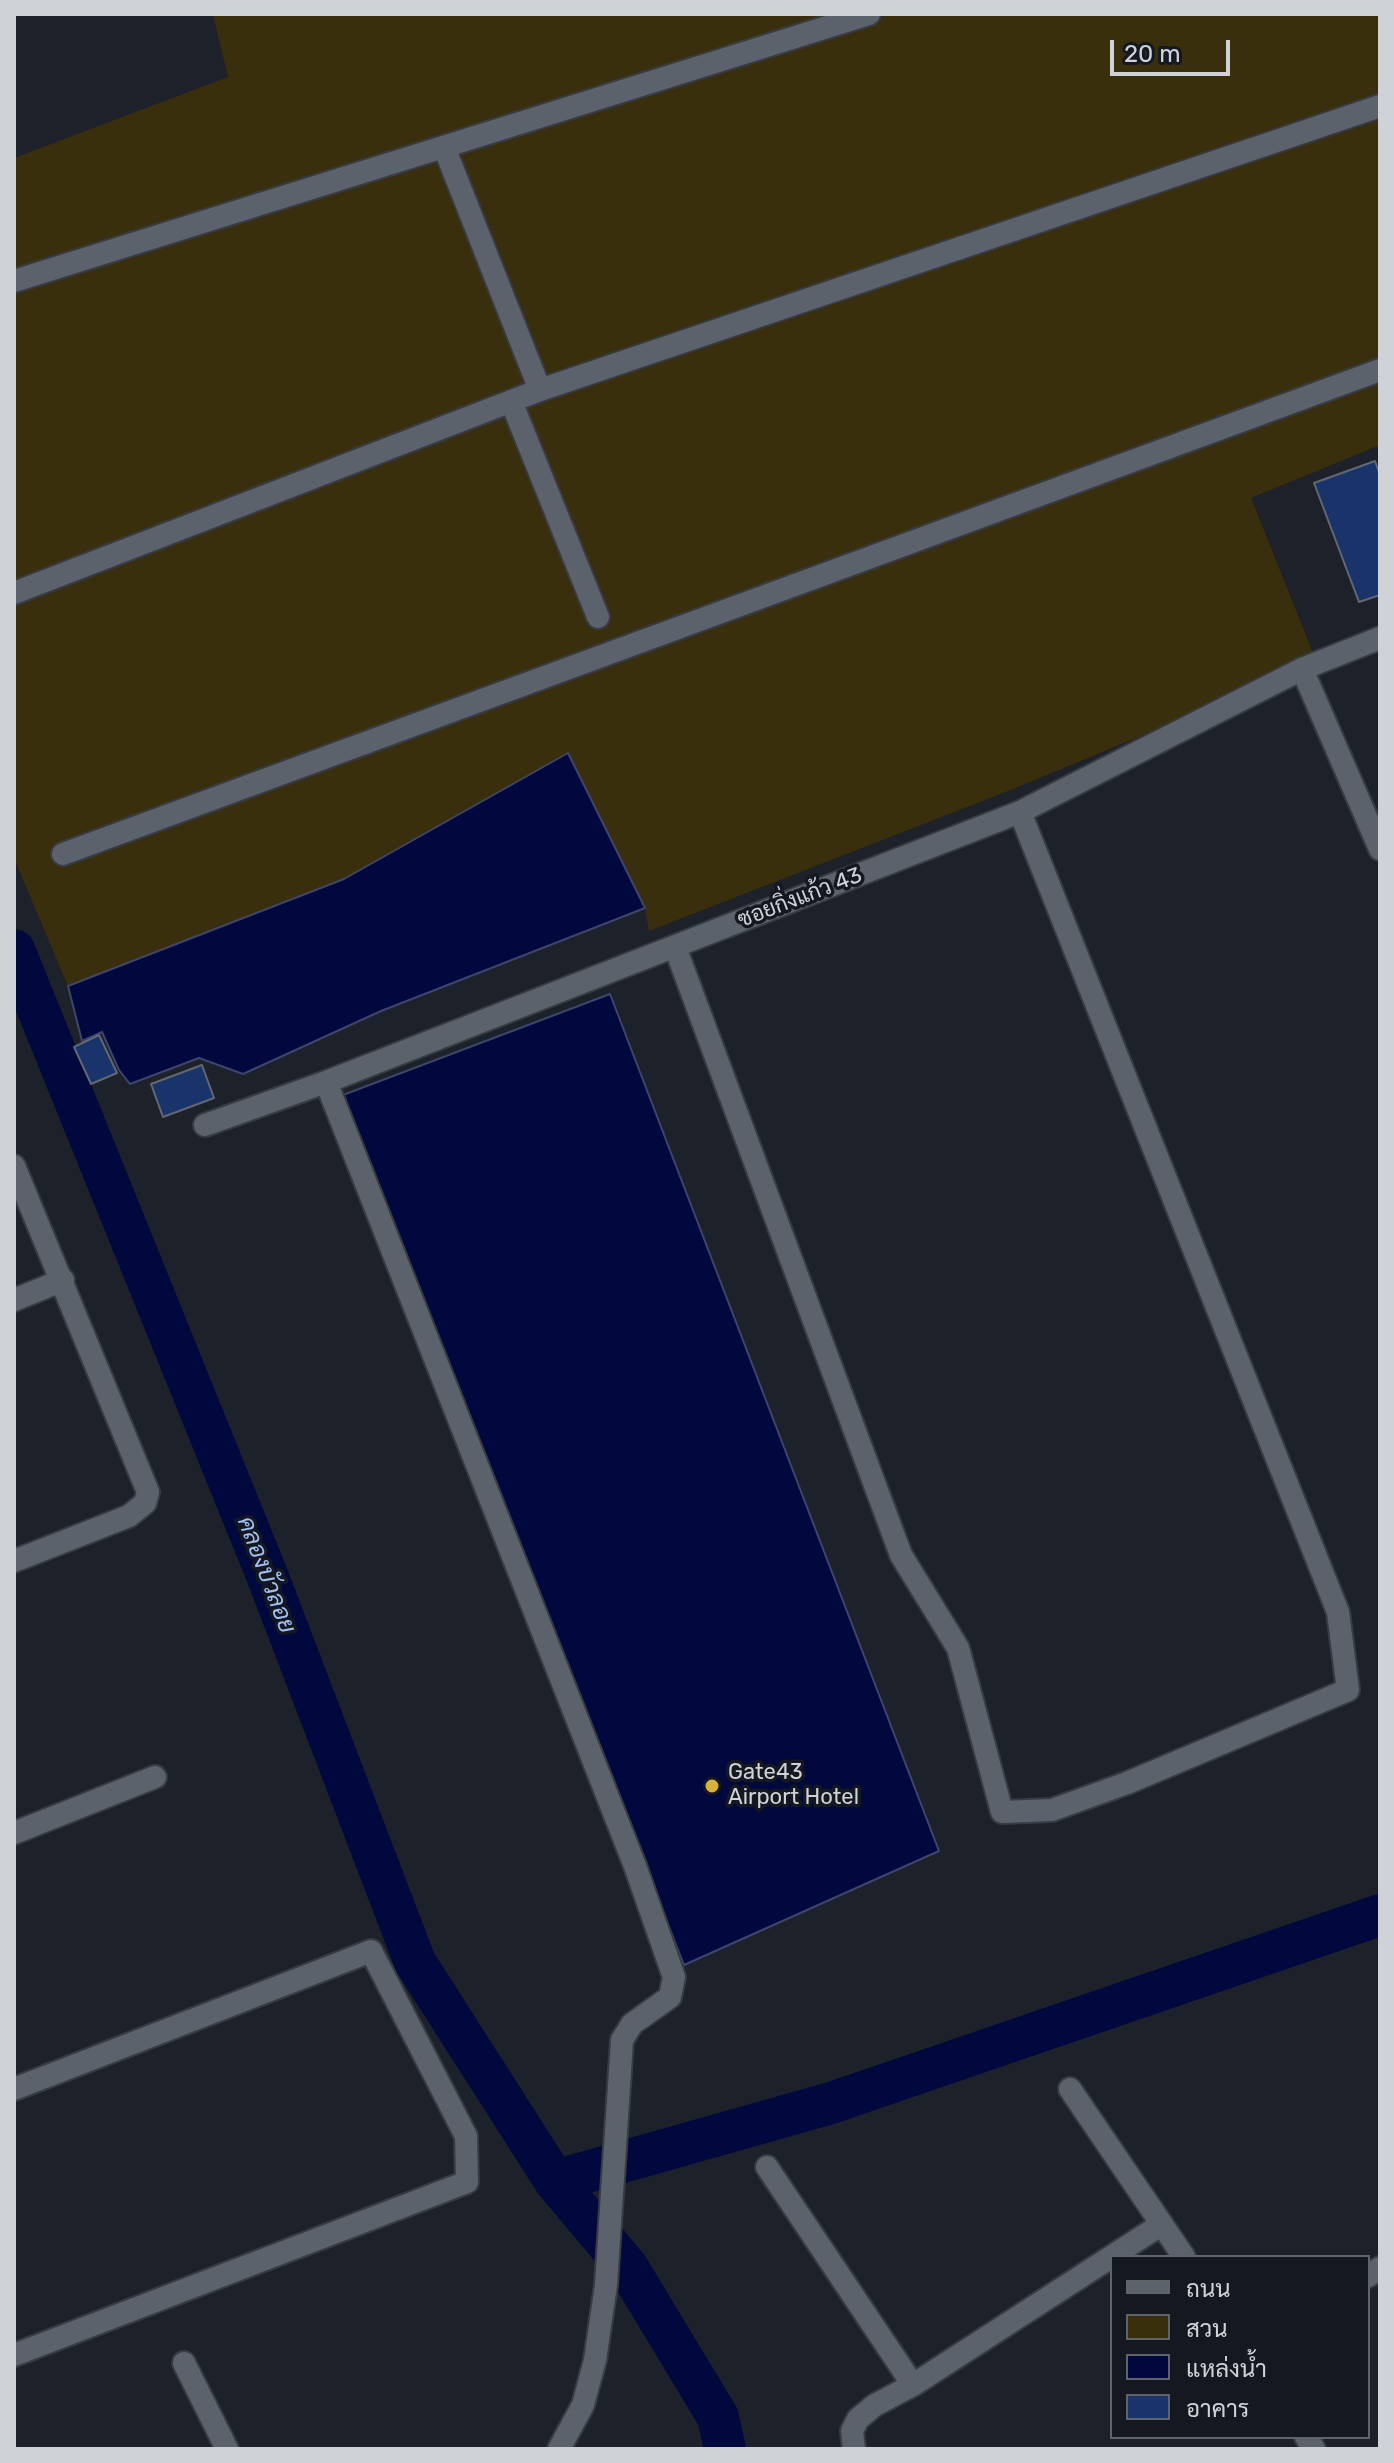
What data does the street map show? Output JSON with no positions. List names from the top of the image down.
{
  "streets": {
    "street": ["ซอยกิ่งแก้ว 43"]
  },
  "water": ["คลองบัวลอย"],
  "places": ["Gate43 Airport Hotel"],
  "legend": [
    "ถนน",
    "สวน",
    "แหล่งน้ำ",
    "อาคาร"
  ],
  "scale_bar": "20 m"
}
